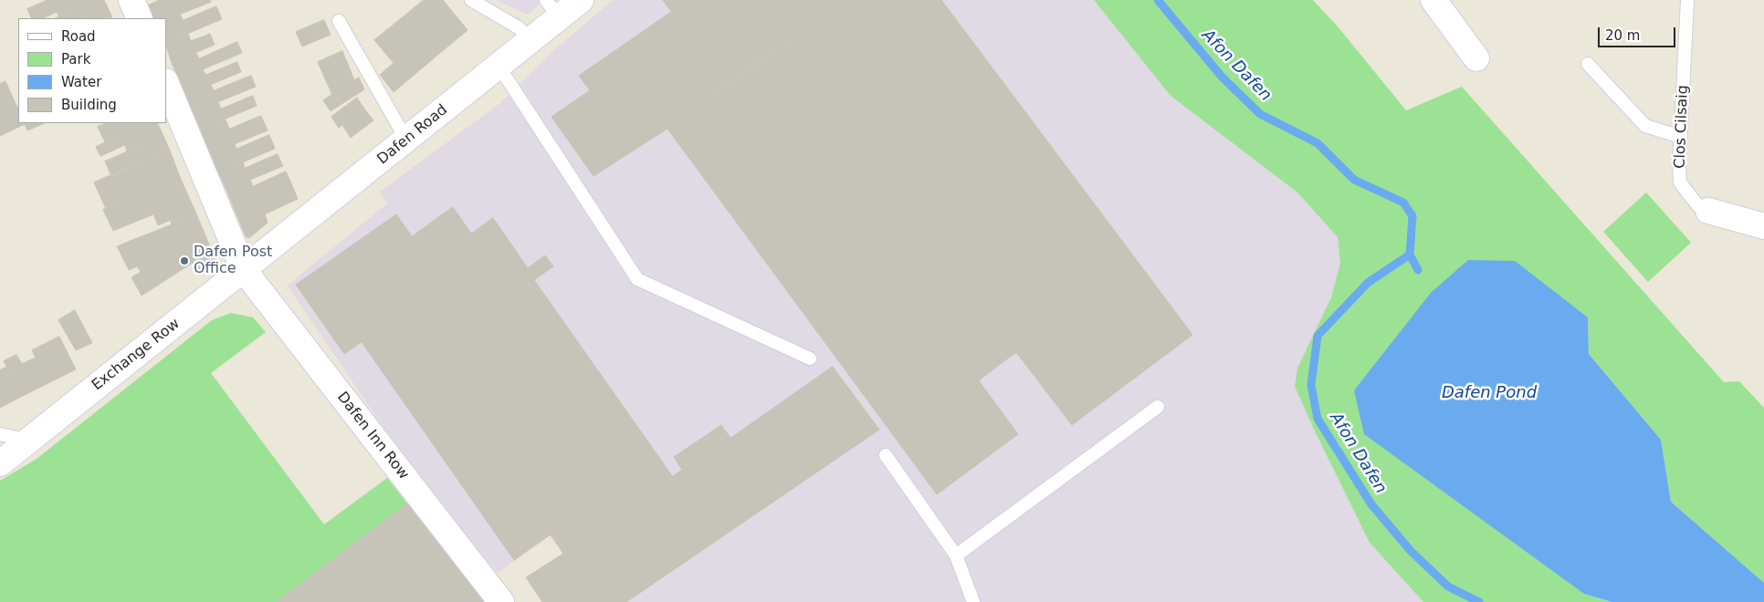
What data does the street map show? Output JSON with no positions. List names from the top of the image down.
{
  "streets": {
    "street": [
      "Clos Cilsaig",
      "Dafen Road",
      "Exchange Row",
      "Dafen Inn Row"
    ]
  },
  "crossings": [
    ["Dafen Road", "Exchange Row"],
    ["Dafen Road", "Dafen Inn Row"],
    ["Exchange Row", "Dafen Inn Row"]
  ],
  "water": ["Afon Dafen", "Dafen Pond"],
  "places": ["Dafen Post Office"],
  "legend": [
    "Road",
    "Park",
    "Water",
    "Building"
  ],
  "scale_bar": "20 m"
}
